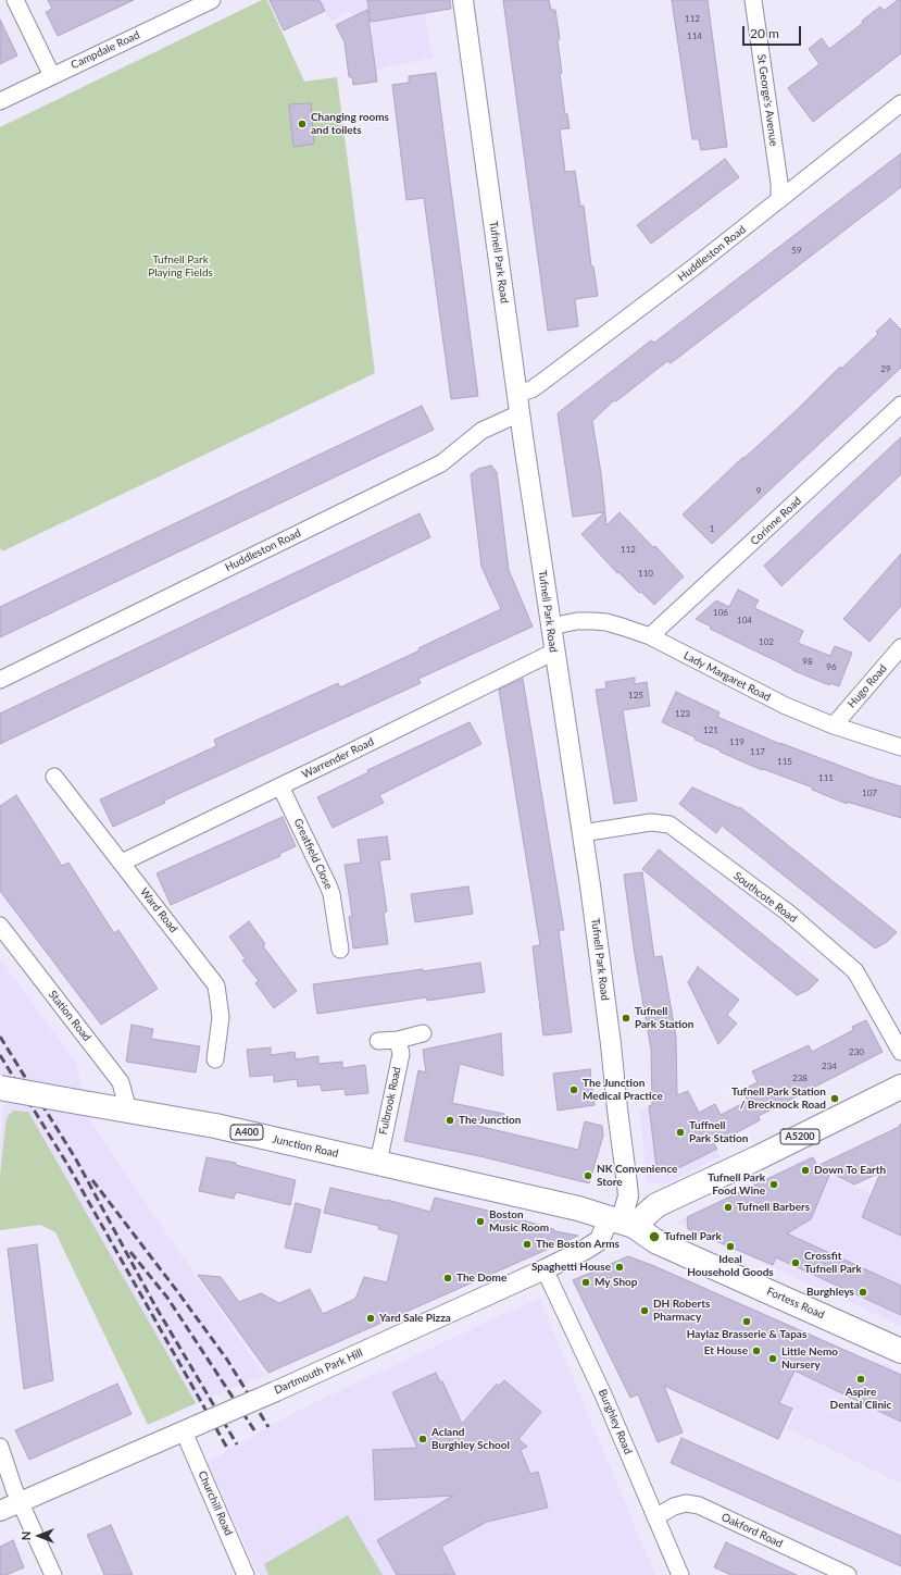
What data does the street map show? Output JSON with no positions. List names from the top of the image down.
{
  "streets": {
    "main road": [
      "A400",
      "A5200",
      "Junction Road",
      "Fortess Road"
    ],
    "street": [
      "Campdale Road",
      "St George's Avenue",
      "Huddleston Road",
      "Tufnell Park Road",
      "Corinne Road",
      "Lady Margaret Road",
      "Hugo Road",
      "Warrender Road",
      "Greatfield Close",
      "Southcote Road",
      "Ward Road",
      "Station Road",
      "Fulbrook Road",
      "Dartmouth Park Hill",
      "Burghley Road",
      "Churchill Road",
      "Oakford Road"
    ]
  },
  "crossings": [
    ["St George's Avenue", "Huddleston Road"],
    ["Huddleston Road", "Tufnell Park Road"],
    ["Tufnell Park Road", "Lady Margaret Road"],
    ["Tufnell Park Road", "Warrender Road"],
    ["Tufnell Park Road", "Southcote Road"],
    ["Tufnell Park Road", "A5200"],
    ["Tufnell Park Road", "Junction Road"],
    ["Tufnell Park Road", "Fortess Road"],
    ["Tufnell Park Road", "Dartmouth Park Hill"],
    ["Corinne Road", "Lady Margaret Road"],
    ["Lady Margaret Road", "Hugo Road"],
    ["Warrender Road", "Greatfield Close"],
    ["Warrender Road", "Ward Road"],
    ["Station Road", "Junction Road"],
    ["Fulbrook Road", "Junction Road"],
    ["A5200", "Junction Road"],
    ["A5200", "Fortess Road"],
    ["A5200", "Dartmouth Park Hill"],
    ["Junction Road", "Fortess Road"],
    ["Junction Road", "Dartmouth Park Hill"],
    ["Fortess Road", "Dartmouth Park Hill"],
    ["Dartmouth Park Hill", "Burghley Road"],
    ["Dartmouth Park Hill", "Churchill Road"],
    ["Burghley Road", "Oakford Road"]
  ],
  "parks": ["Tufnell Park Playing Fields"],
  "places": [
    "Changing rooms and toilets",
    "Tufnell Park Station",
    "The Junction Medical Practice",
    "Tufnell Park Station / Brecknock Road",
    "The Junction",
    "Tuffnell Park Station",
    "Down To Earth",
    "NK Convenience Store",
    "Tufnell Park Food Wine",
    "Tufnell Barbers",
    "Boston Music Room",
    "Tufnell Park",
    "The Boston Arms",
    "Ideal Household Goods",
    "Crossfit Tufnell Park",
    "Spaghetti House",
    "The Dome",
    "My Shop",
    "Burghleys",
    "DH Roberts Pharmacy",
    "Yard Sale Pizza",
    "Haylaz Brasserie & Tapas",
    "Et House",
    "Little Nemo Nursery",
    "Aspire Dental Clinic",
    "Acland Burghley School"
  ],
  "house_numbers": [
    "112",
    "114",
    "59",
    "29",
    "9",
    "1",
    "112",
    "110",
    "106",
    "104",
    "102",
    "98",
    "96",
    "125",
    "123",
    "121",
    "119",
    "117",
    "115",
    "111",
    "107",
    "230",
    "234",
    "238"
  ],
  "scale_bar": "20 m",
  "north": "left"
}
